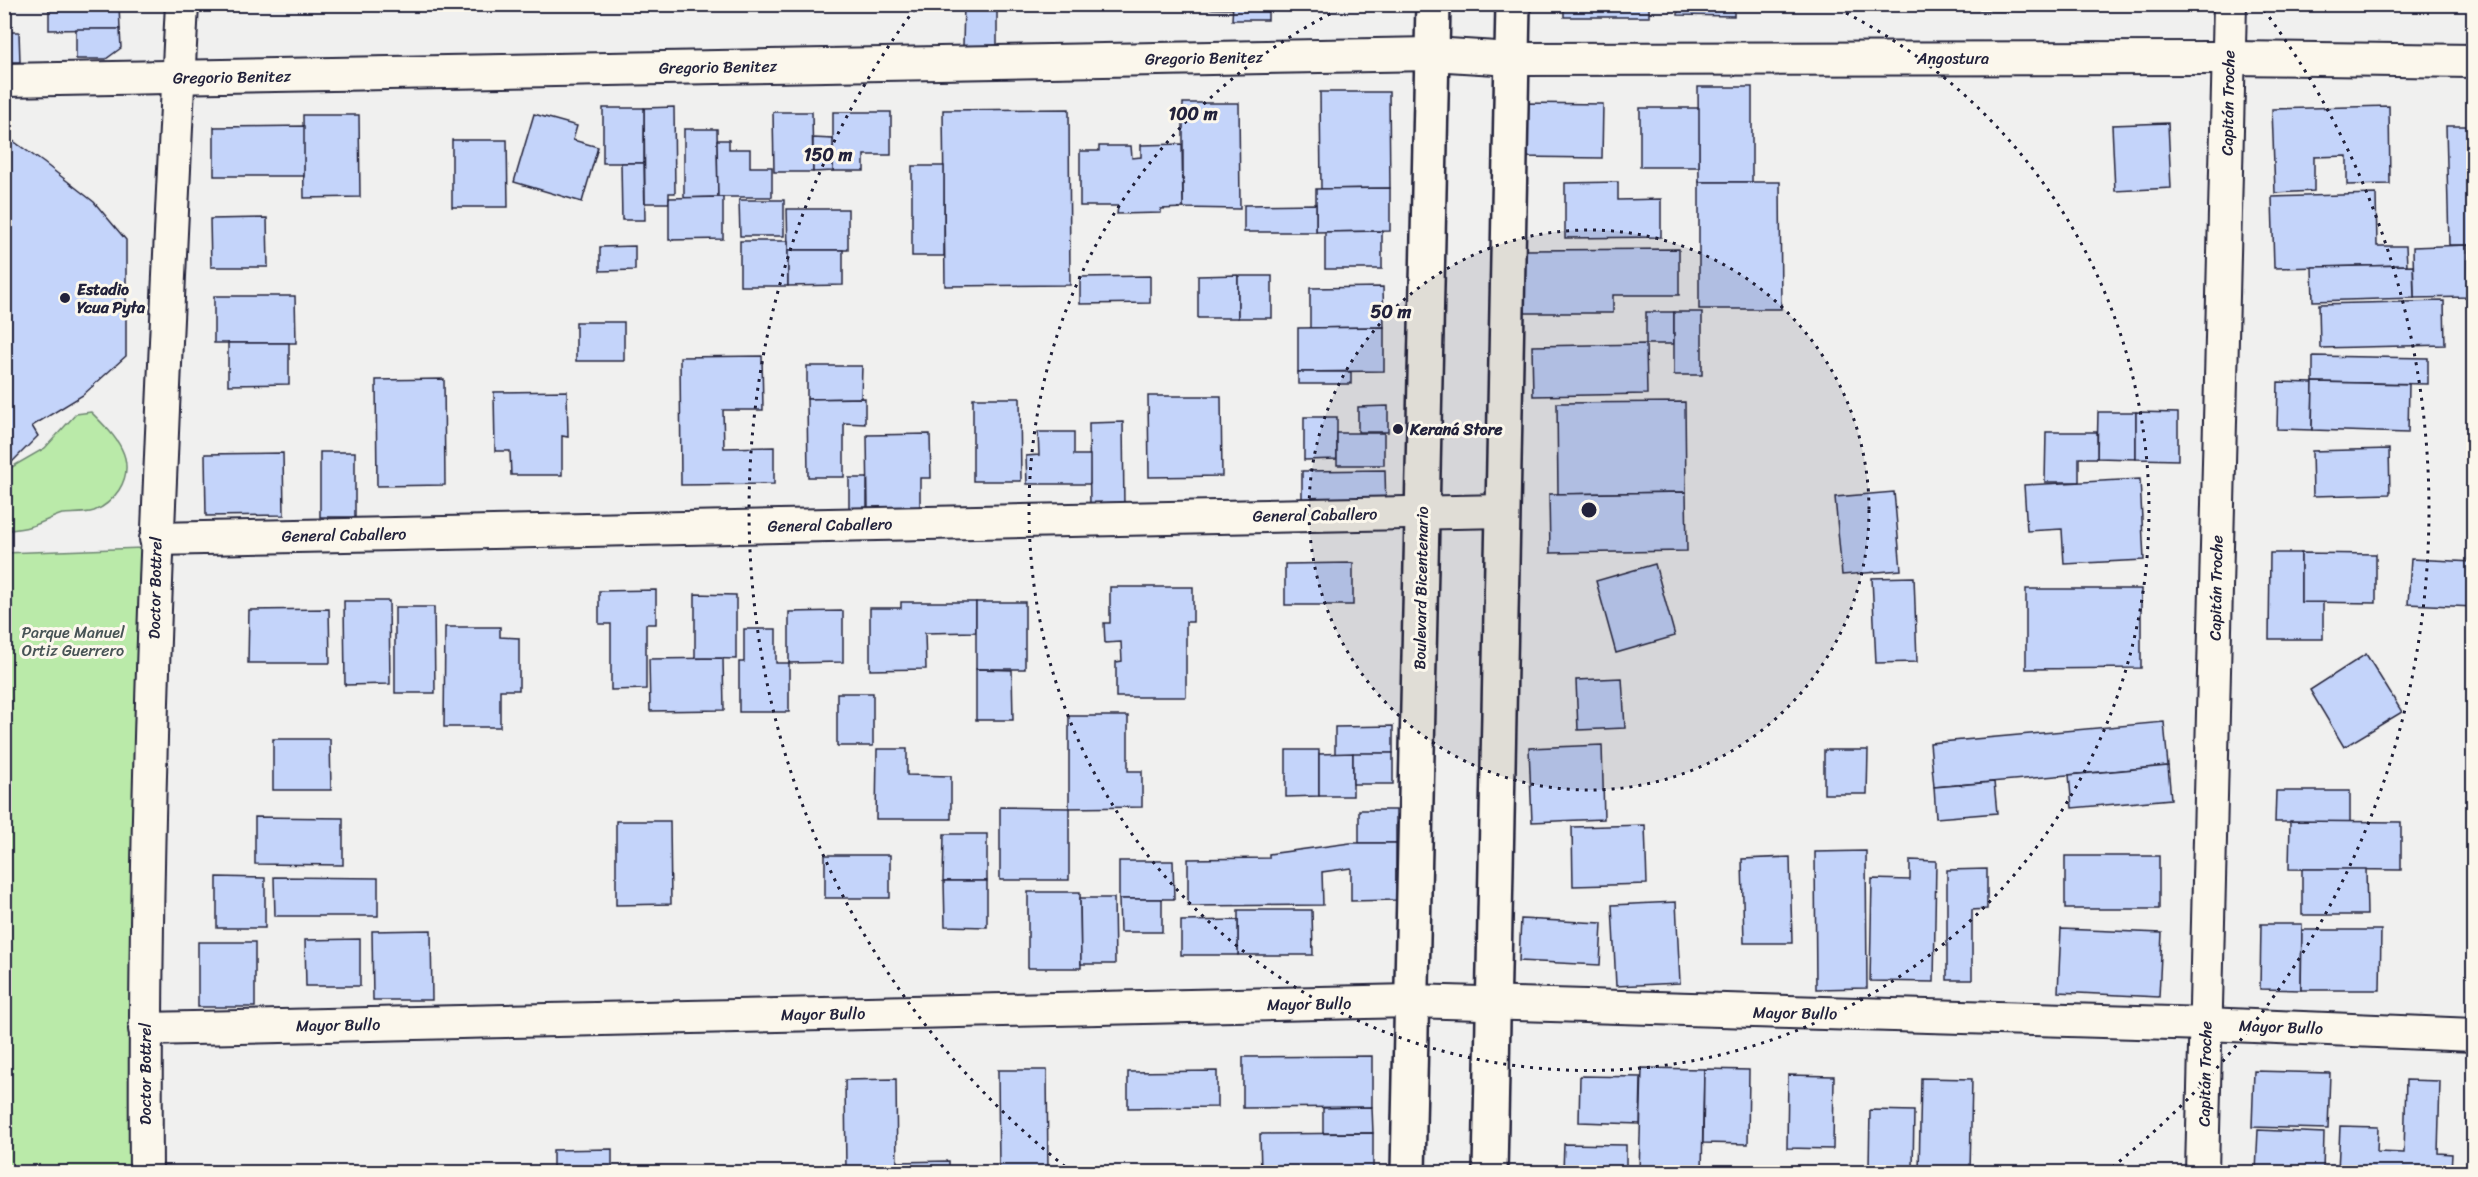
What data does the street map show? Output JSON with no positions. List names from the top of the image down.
{
  "streets": {
    "main road": ["Boulevard Bicentenario"],
    "street": [
      "Gregorio Benitez",
      "Angostura",
      "Capitán Troche",
      "General Caballero",
      "Doctor Bottrel",
      "Mayor Bullo"
    ]
  },
  "crossings": [
    ["Gregorio Benitez", "Angostura"],
    ["Gregorio Benitez", "Doctor Bottrel"],
    ["Gregorio Benitez", "Boulevard Bicentenario"],
    ["Angostura", "Capitán Troche"],
    ["Angostura", "Boulevard Bicentenario"],
    ["Capitán Troche", "Mayor Bullo"],
    ["General Caballero", "Doctor Bottrel"],
    ["General Caballero", "Boulevard Bicentenario"],
    ["Doctor Bottrel", "Mayor Bullo"],
    ["Boulevard Bicentenario", "Mayor Bullo"]
  ],
  "parks": ["Parque Manuel Ortiz Guerrero"],
  "places": ["Estadio Ycua Pyta", "Keraná Store"],
  "rings": ["100 m", "150 m", "50 m"]
}
